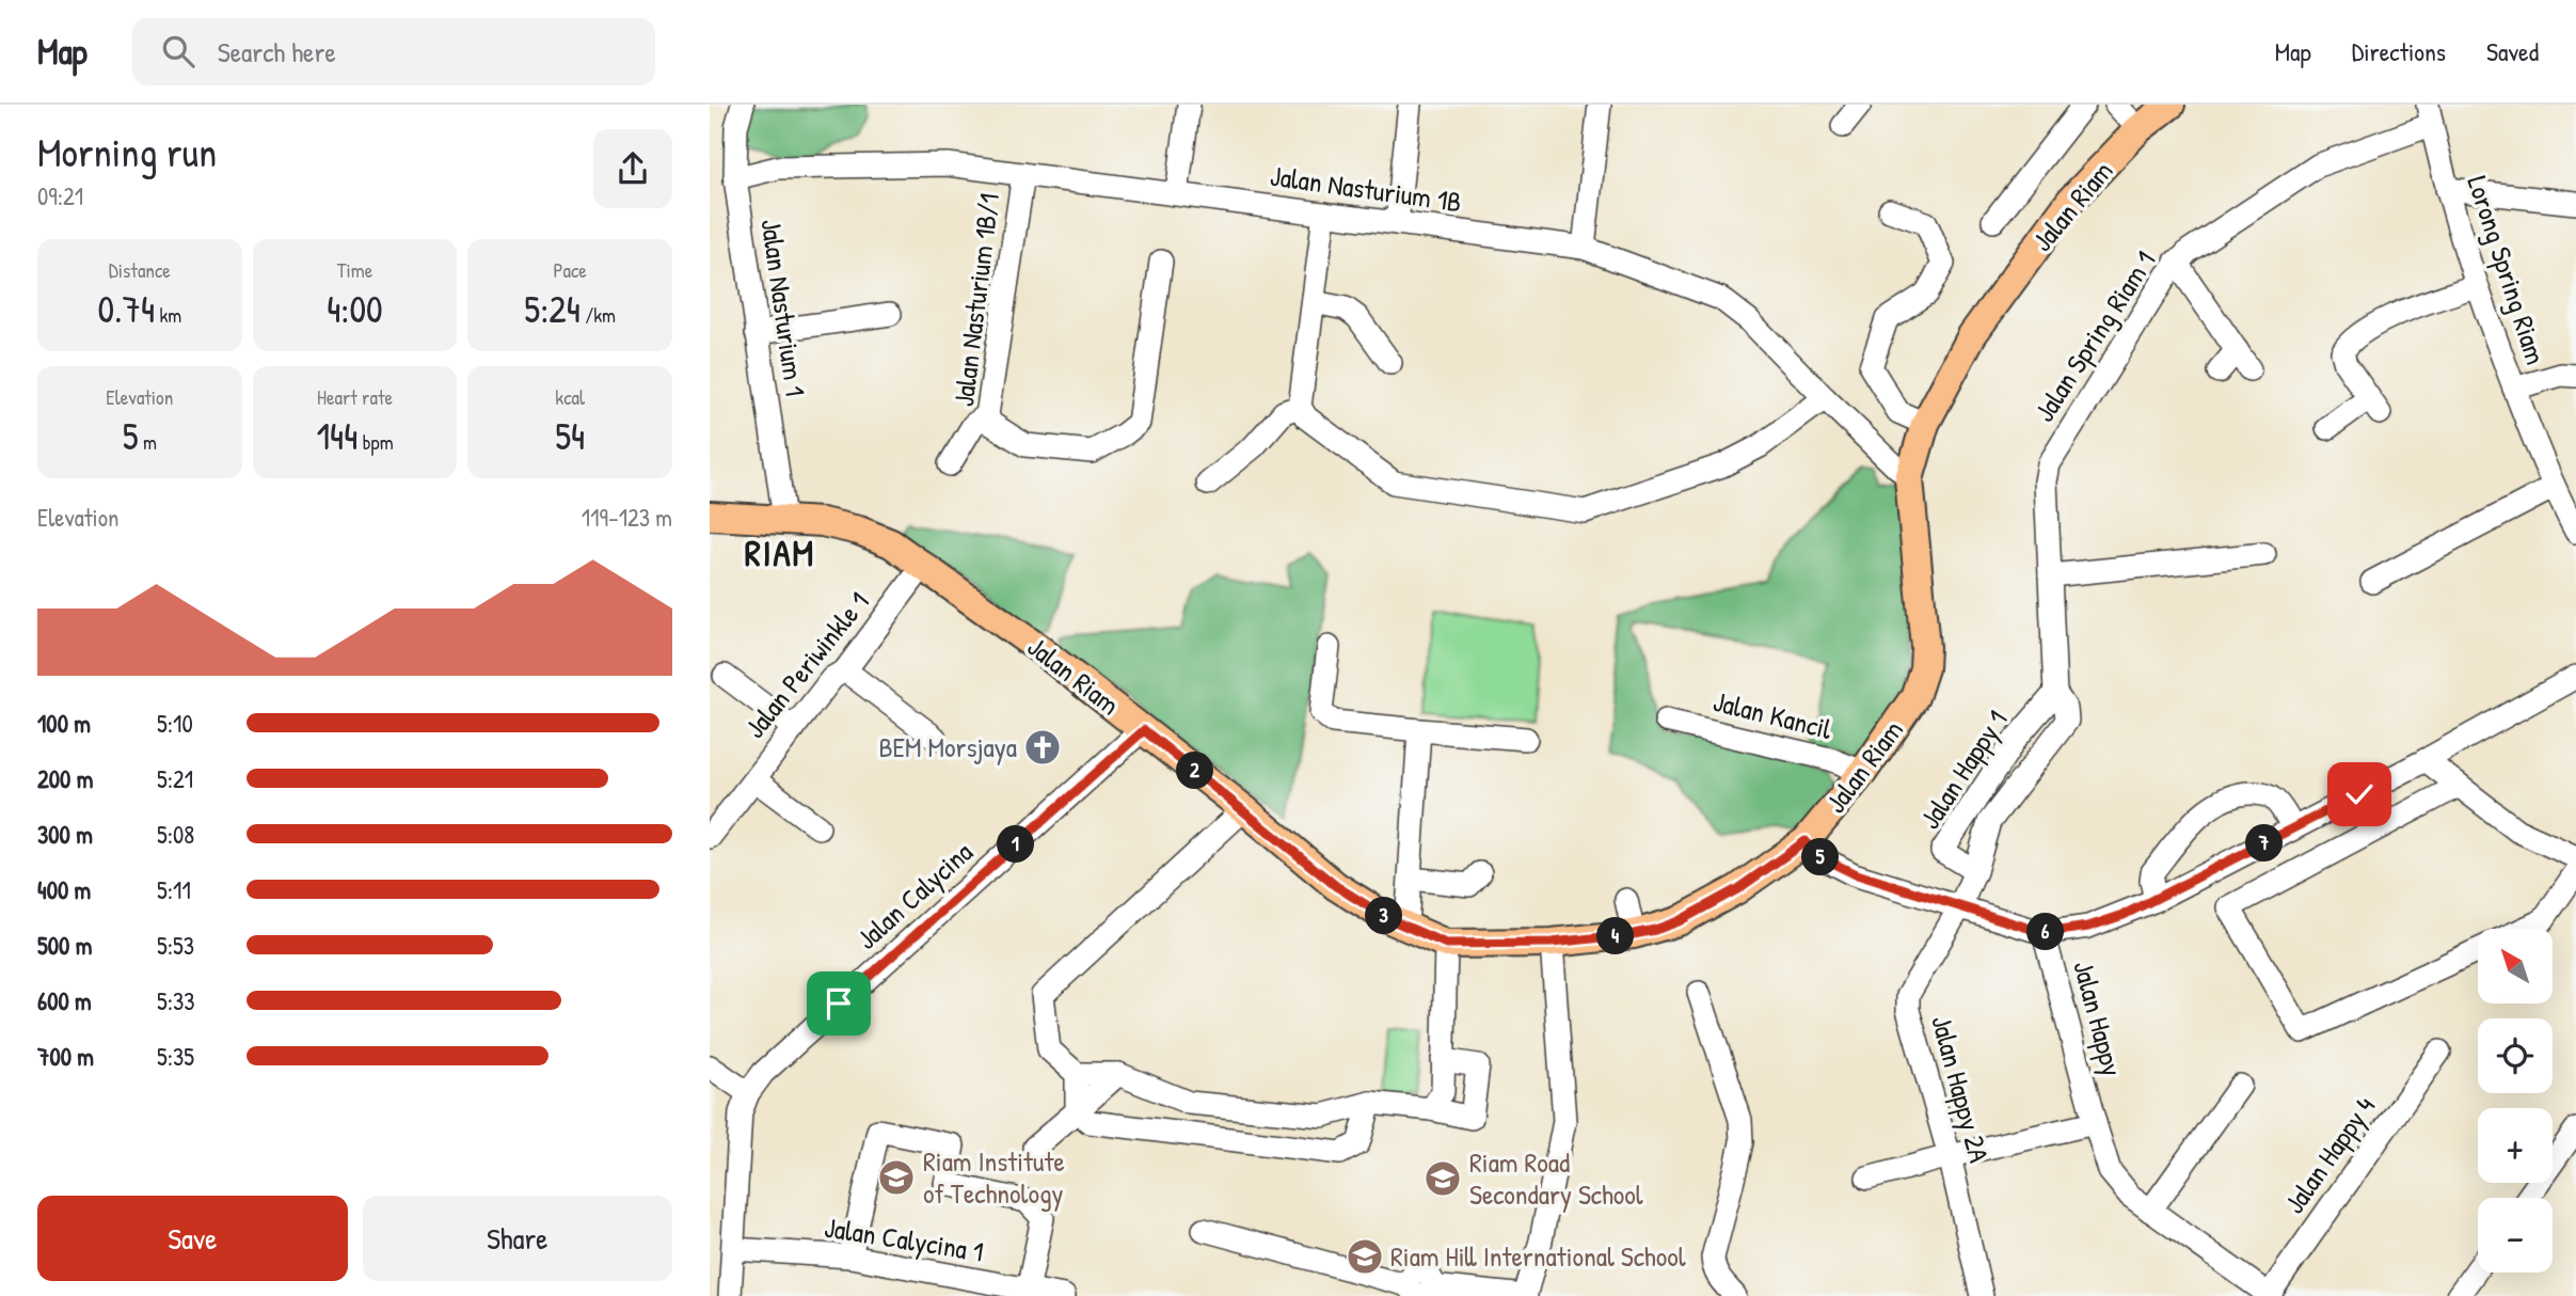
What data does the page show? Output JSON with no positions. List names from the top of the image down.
{
  "streets": {
    "main road": ["Jalan Riam"],
    "street": [
      "Jalan Nasturium 1B",
      "Lorong Spring Riam",
      "Jalan Nasturium 1B/1",
      "Jalan Nasturium 1",
      "Jalan Spring Riam 1",
      "Jalan Periwinkle 1",
      "Jalan Kancil",
      "Jalan Happy 1",
      "Jalan Calycina",
      "Jalan Happy",
      "Jalan Happy 2A",
      "Jalan Happy 4",
      "Jalan Calycina 1"
    ]
  },
  "crossings": [
    ["Jalan Nasturium 1B", "Jalan Riam"],
    ["Jalan Nasturium 1B", "Jalan Nasturium 1B/1"],
    ["Jalan Nasturium 1B", "Jalan Nasturium 1"],
    ["Jalan Riam", "Jalan Nasturium 1"],
    ["Jalan Riam", "Jalan Periwinkle 1"],
    ["Jalan Riam", "Jalan Kancil"],
    ["Jalan Riam", "Jalan Calycina"],
    ["Jalan Riam", "Jalan Happy"],
    ["Lorong Spring Riam", "Jalan Spring Riam 1"],
    ["Jalan Spring Riam 1", "Jalan Happy 1"],
    ["Jalan Happy 1", "Jalan Happy"],
    ["Jalan Happy 1", "Jalan Happy 2A"],
    ["Jalan Calycina", "Jalan Calycina 1"],
    ["Jalan Happy", "Jalan Happy 2A"],
    ["Jalan Happy", "Jalan Happy 4"]
  ],
  "districts": ["RIAM"],
  "places": {
    "church": ["BEM Morsjaya"],
    "school or university": ["Riam Institute of Technology", "Riam Road Secondary School", "Riam Hill International School"]
  },
  "north": "top left",
  "page": {
    "header": "Map",
    "search": "Search here",
    "nav": ["Map", "Directions", "Saved"],
    "heading": ["Morning run", "09:21"],
    "stats": [
      ["Distance", "0.74 km"],
      ["Time", "4:00"],
      ["Pace", "5:24 /km"],
      ["Elevation", "5 m"],
      ["Heart rate", "144 bpm"],
      ["kcal", "54"]
    ],
    "chart": ["Elevation", "119–123 m"],
    "list": [
      {
        "name": "100 m",
        "note": "5:10"
      },
      {
        "name": "200 m",
        "note": "5:21"
      },
      {
        "name": "300 m",
        "note": "5:08"
      },
      {
        "name": "400 m",
        "note": "5:11"
      },
      {
        "name": "500 m",
        "note": "5:53"
      },
      {
        "name": "600 m",
        "note": "5:33"
      },
      {
        "name": "700 m",
        "note": "5:35"
      }
    ],
    "pins": [
      "2",
      "7",
      "1",
      "5",
      "3",
      "6",
      "4"
    ],
    "map_buttons": ["+", "−"],
    "buttons": ["Save", "Share"]
  }
}
